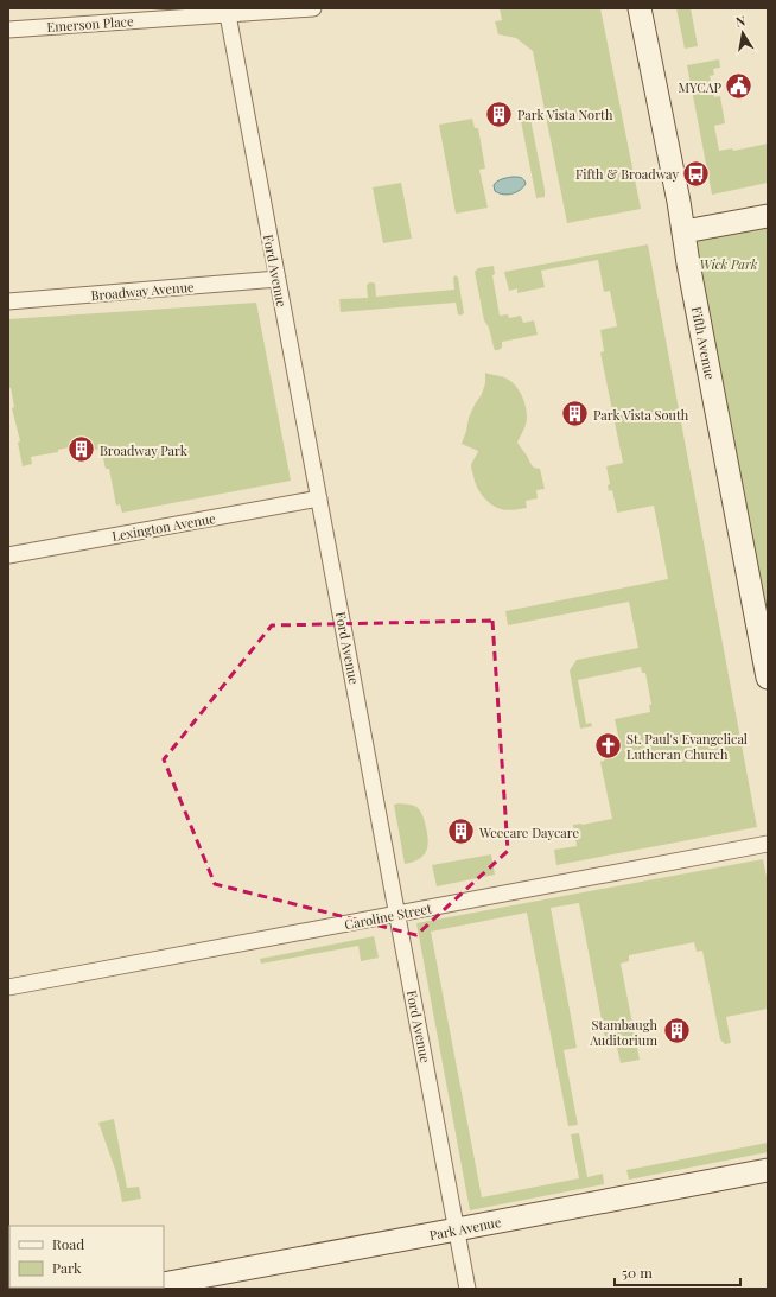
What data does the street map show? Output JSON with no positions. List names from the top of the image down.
{
  "streets": {
    "street": [
      "Emerson Place",
      "Ford Avenue",
      "Broadway Avenue",
      "Fifth Avenue",
      "Lexington Avenue",
      "Caroline Street",
      "Park Avenue"
    ]
  },
  "crossings": [
    ["Emerson Place", "Ford Avenue"],
    ["Ford Avenue", "Broadway Avenue"],
    ["Ford Avenue", "Lexington Avenue"],
    ["Ford Avenue", "Caroline Street"],
    ["Ford Avenue", "Park Avenue"]
  ],
  "parks": ["Wick Park"],
  "places": {
    "public building": ["MYCAP"],
    "building": [
      "Park Vista North",
      "Park Vista South",
      "Broadway Park",
      "Weecare Daycare",
      "Stambaugh Auditorium"
    ],
    "bus stop": ["Fifth & Broadway"],
    "church": ["St. Paul's Evangelical Lutheran Church"]
  },
  "legend": ["Road", "Park"],
  "scale_bar": "50 m",
  "north": "top"
}
